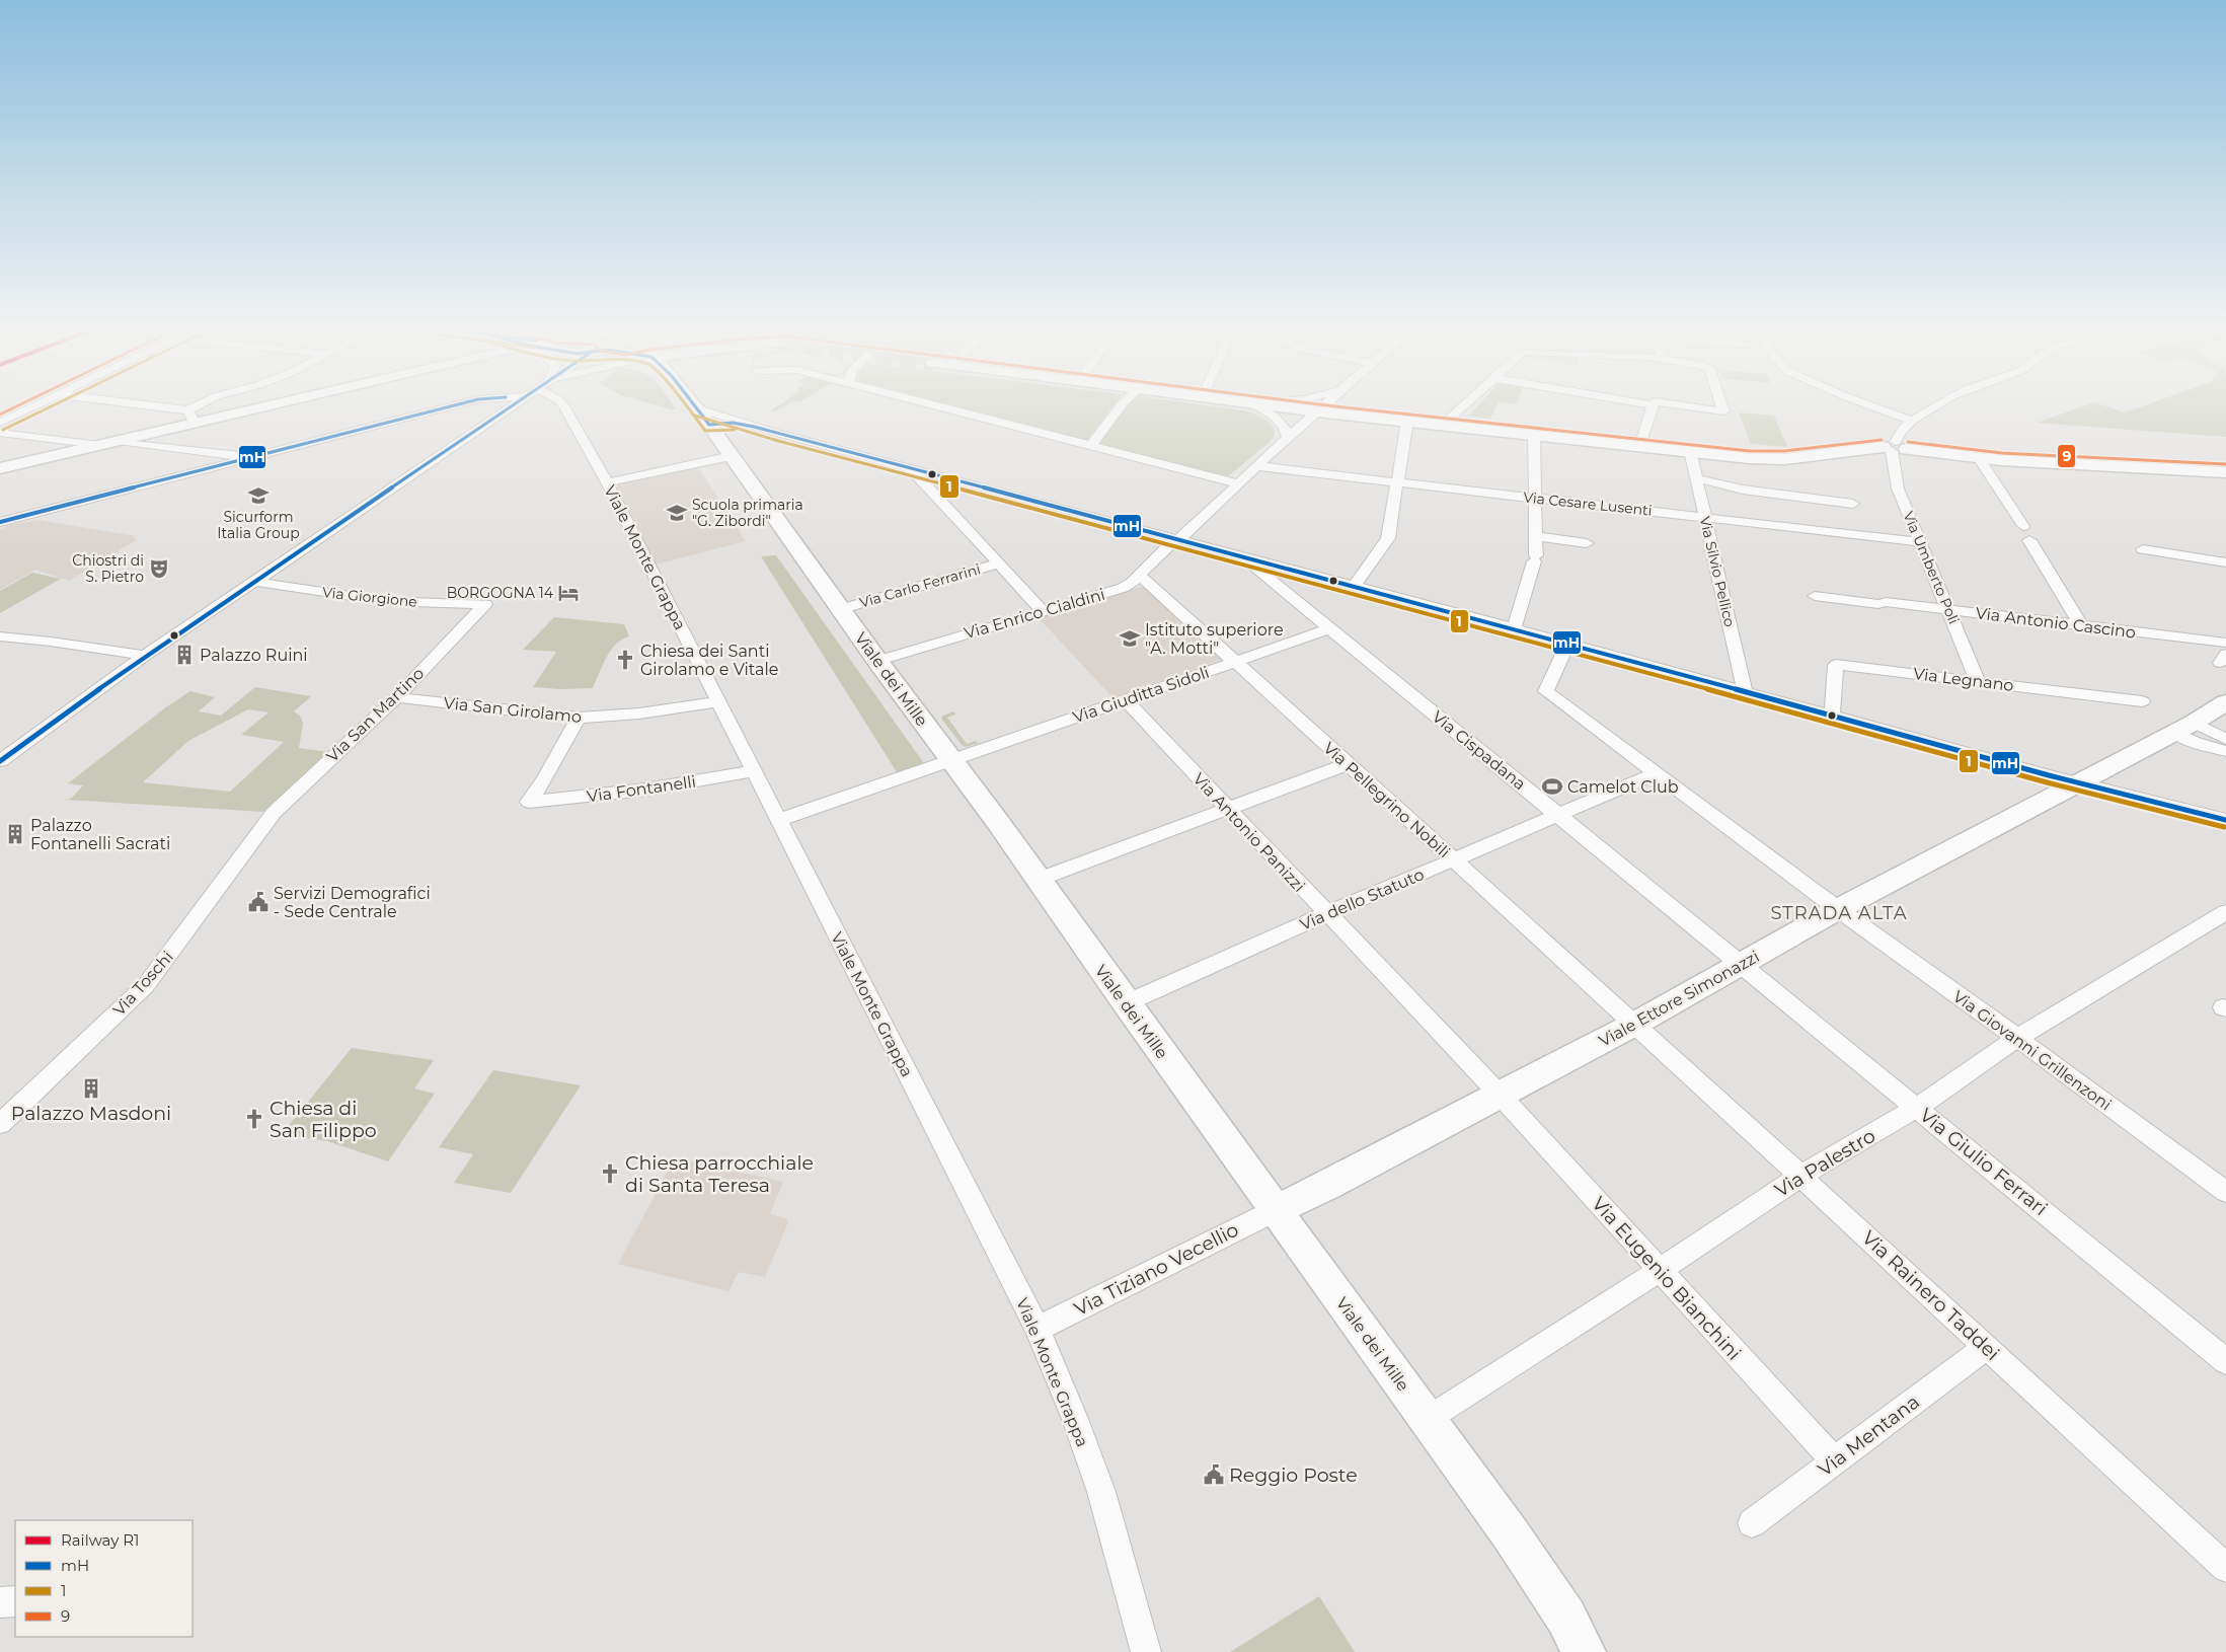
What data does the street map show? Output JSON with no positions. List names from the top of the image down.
{
  "streets": {
    "main road": ["Viale dei Mille", "Viale Ettore Simonazzi"],
    "street": [
      "Via Cesare Lusenti",
      "Viale Monte Grappa",
      "Via Umberto Poli",
      "Via Silvio Pellico",
      "Via Carlo Ferrarini",
      "Via Giorgione",
      "Via Enrico Cialdini",
      "Via Antonio Cascino",
      "Via Legnano",
      "Via Giuditta Sidoli",
      "Via San Girolamo",
      "Via San Martino",
      "Via Cispadana",
      "Via Fontanelli",
      "Via Pellegrino Nobili",
      "Via Antonio Panizzi",
      "Via dello Statuto",
      "Via Toschi",
      "Via Giovanni Grillenzoni",
      "Via Giulio Ferrari",
      "Via Palestro",
      "Via Tiziano Vecellio",
      "Via Eugenio Bianchini",
      "Via Rainero Taddei",
      "Via Mentana"
    ]
  },
  "crossings": [
    ["Via Cesare Lusenti", "Via Umberto Poli"],
    ["Via Cesare Lusenti", "Via Silvio Pellico"],
    ["Via Cesare Lusenti", "Via Enrico Cialdini"],
    ["Viale Monte Grappa", "Via Giuditta Sidoli"],
    ["Viale Monte Grappa", "Via San Girolamo"],
    ["Viale Monte Grappa", "Via Fontanelli"],
    ["Viale Monte Grappa", "Via Tiziano Vecellio"],
    ["Via Umberto Poli", "Via Antonio Cascino"],
    ["Via Umberto Poli", "Via Legnano"],
    ["Via Carlo Ferrarini", "Viale dei Mille"],
    ["Via Giorgione", "Via San Martino"],
    ["Via Enrico Cialdini", "Viale dei Mille"],
    ["Via Enrico Cialdini", "Via Pellegrino Nobili"],
    ["Viale dei Mille", "Via Giuditta Sidoli"],
    ["Viale dei Mille", "Via dello Statuto"],
    ["Viale dei Mille", "Viale Ettore Simonazzi"],
    ["Viale dei Mille", "Via Palestro"],
    ["Viale dei Mille", "Via Tiziano Vecellio"],
    ["Via Giuditta Sidoli", "Via Cispadana"],
    ["Via Giuditta Sidoli", "Via Pellegrino Nobili"],
    ["Via Giuditta Sidoli", "Via Antonio Panizzi"],
    ["Via San Girolamo", "Via San Martino"],
    ["Via San Girolamo", "Via Fontanelli"],
    ["Via San Martino", "Via Toschi"],
    ["Via Cispadana", "Via dello Statuto"],
    ["Via Cispadana", "Viale Ettore Simonazzi"],
    ["Via Cispadana", "Via Giulio Ferrari"],
    ["Via Pellegrino Nobili", "Via dello Statuto"],
    ["Via Pellegrino Nobili", "Viale Ettore Simonazzi"],
    ["Via Pellegrino Nobili", "Via Rainero Taddei"],
    ["Via Antonio Panizzi", "Via dello Statuto"],
    ["Via Antonio Panizzi", "Viale Ettore Simonazzi"],
    ["Via Antonio Panizzi", "Via Eugenio Bianchini"],
    ["Via dello Statuto", "Via Giovanni Grillenzoni"],
    ["Viale Ettore Simonazzi", "Via Giovanni Grillenzoni"],
    ["Viale Ettore Simonazzi", "Via Giulio Ferrari"],
    ["Viale Ettore Simonazzi", "Via Tiziano Vecellio"],
    ["Viale Ettore Simonazzi", "Via Eugenio Bianchini"],
    ["Viale Ettore Simonazzi", "Via Rainero Taddei"],
    ["Via Giovanni Grillenzoni", "Via Palestro"],
    ["Via Giulio Ferrari", "Via Palestro"],
    ["Via Palestro", "Via Eugenio Bianchini"],
    ["Via Palestro", "Via Rainero Taddei"],
    ["Via Eugenio Bianchini", "Via Mentana"],
    ["Via Rainero Taddei", "Via Mentana"]
  ],
  "districts": ["STRADA ALTA"],
  "places": {
    "school or university": ["Sicurform Italia Group", "Scuola primaria \"G. Zibordi\"", "Istituto superiore \"A. Motti\""],
    "theatre": ["Chiostri di S. Pietro"],
    "hotel": ["BORGOGNA 14"],
    "building": ["Palazzo Ruini", "Palazzo Fontanelli Sacrati", "Palazzo Masdoni"],
    "church": ["Chiesa dei Santi Girolamo e Vitale", "Chiesa di San Filippo", "Chiesa parrocchiale di Santa Teresa"],
    "sports": ["Camelot Club"],
    "public building": ["Servizi Demografici - Sede Centrale", "Reggio Poste"]
  },
  "lines": ["transit line mH", "transit line 1", "transit line 9"],
  "legend": [
    "Railway R1",
    "mH",
    "1",
    "9"
  ]
}
